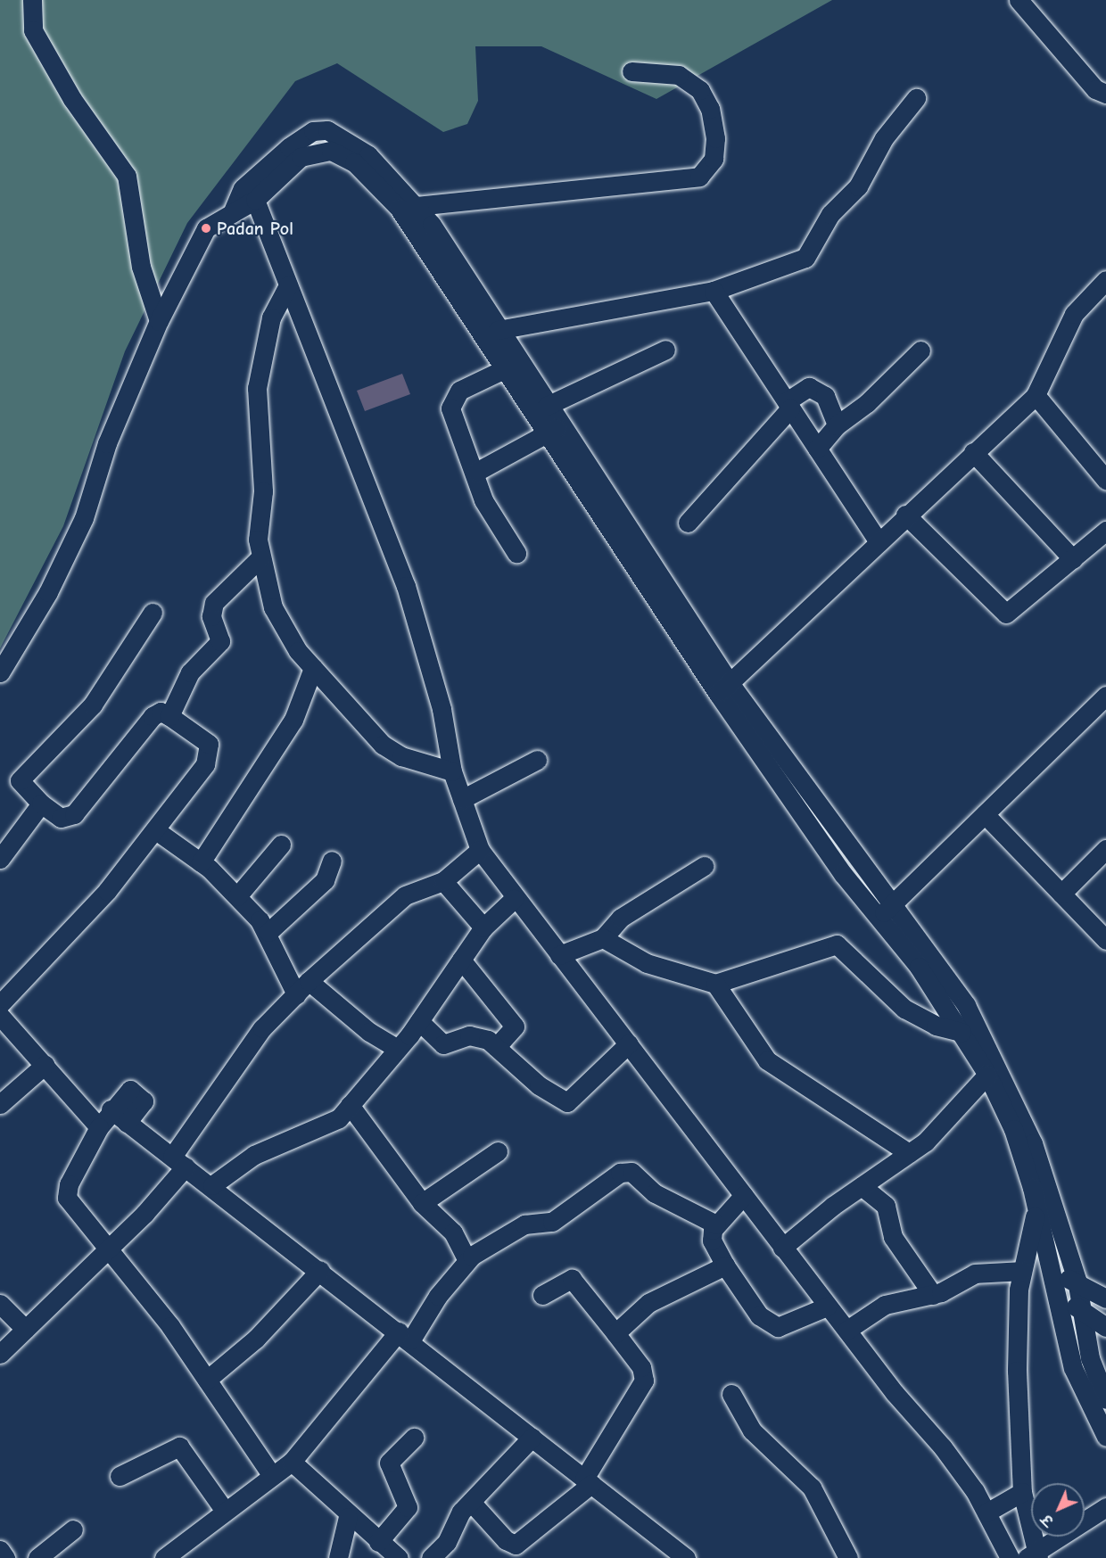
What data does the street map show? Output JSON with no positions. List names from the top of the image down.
{
  "places": ["Padan Pol"],
  "north": "bottom left"
}
